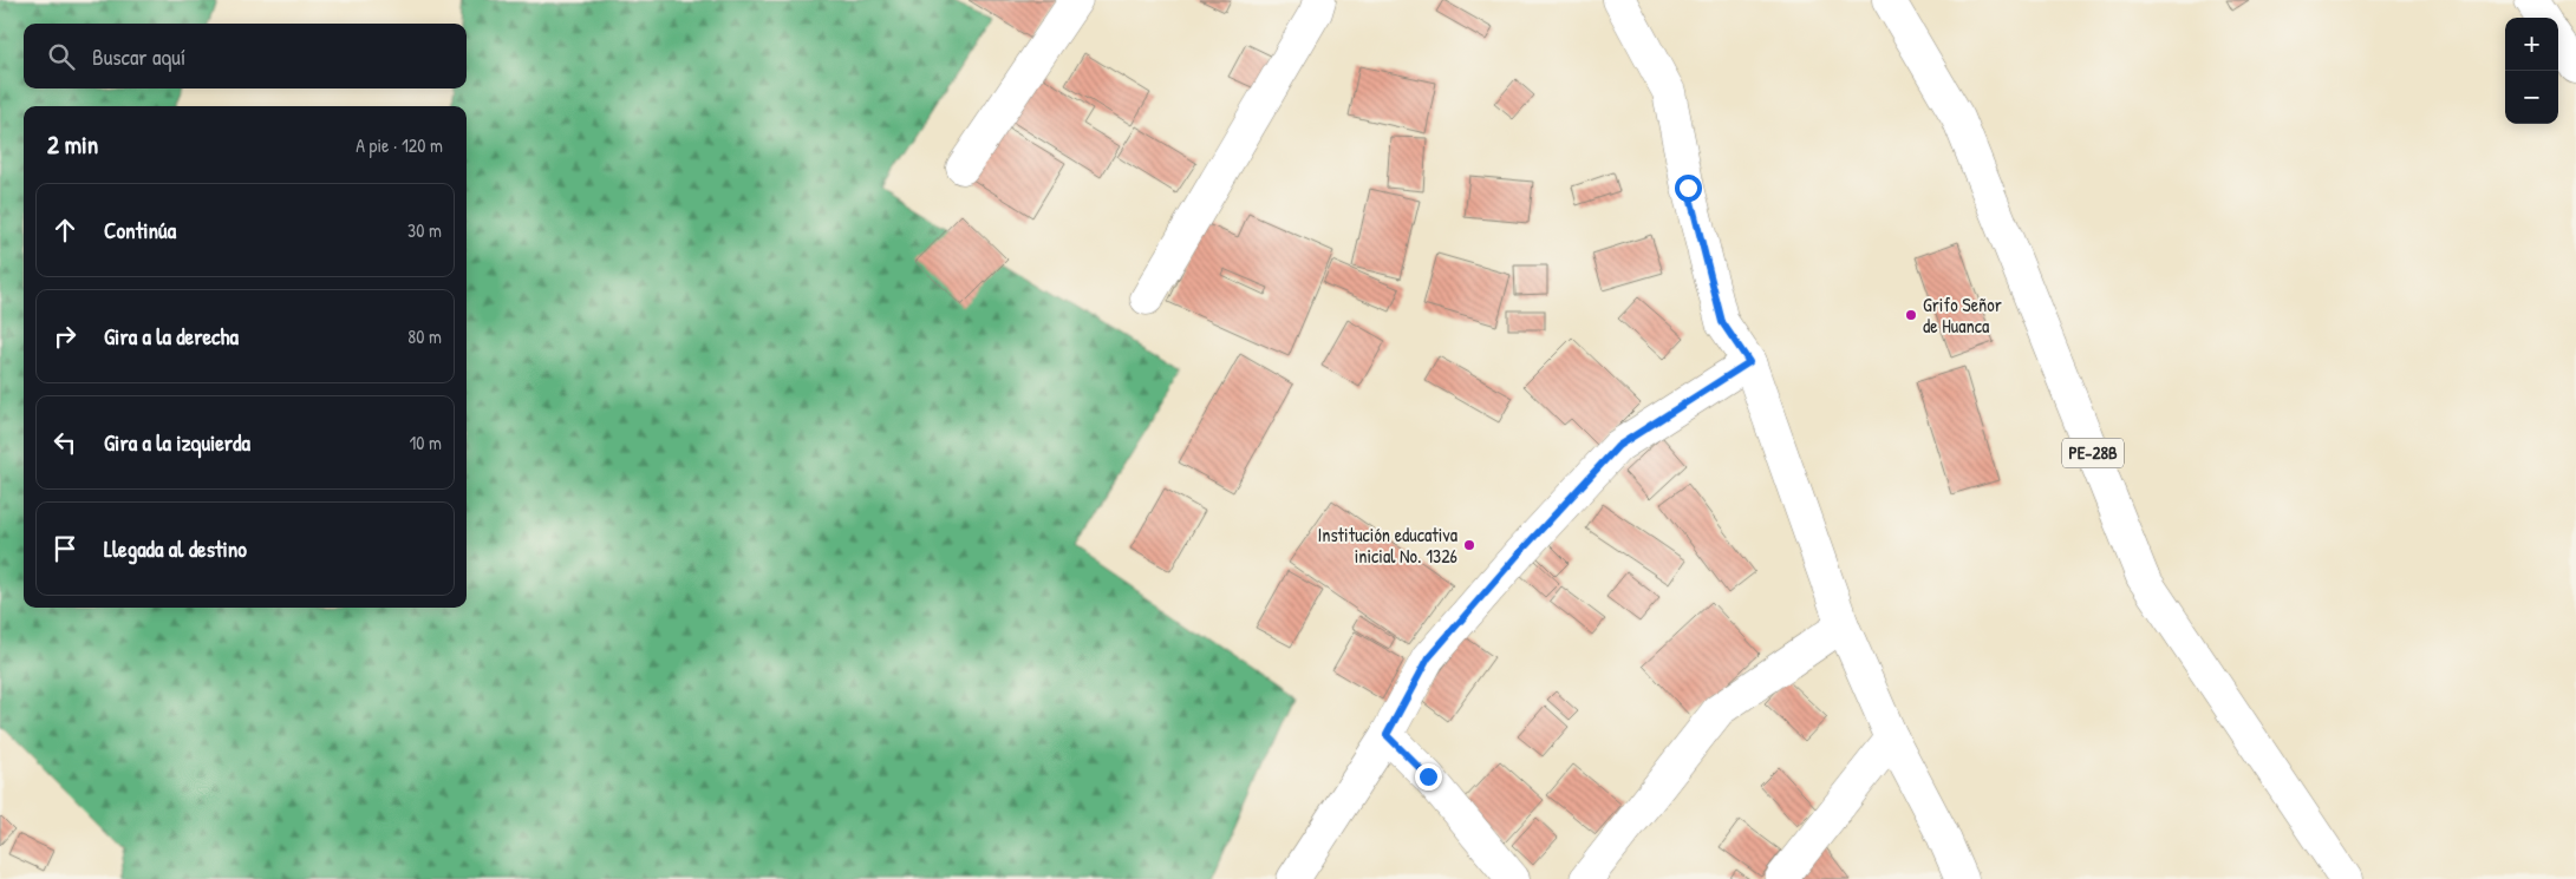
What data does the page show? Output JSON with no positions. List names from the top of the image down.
{
  "streets": {
    "main road": ["PE-28B"]
  },
  "places": ["Grifo Señor de Huanca", "Institución educativa inicial No. 1326"],
  "page": {
    "map_buttons": ["+", "−"],
    "search": "Buscar aquí",
    "heading": ["2 min", "A pie · 120 m"],
    "list": [
      ["Continúa", "30 m"],
      ["Gira a la derecha", "80 m"],
      ["Gira a la izquierda", "10 m"],
      "Llegada al destino"
    ]
  }
}
